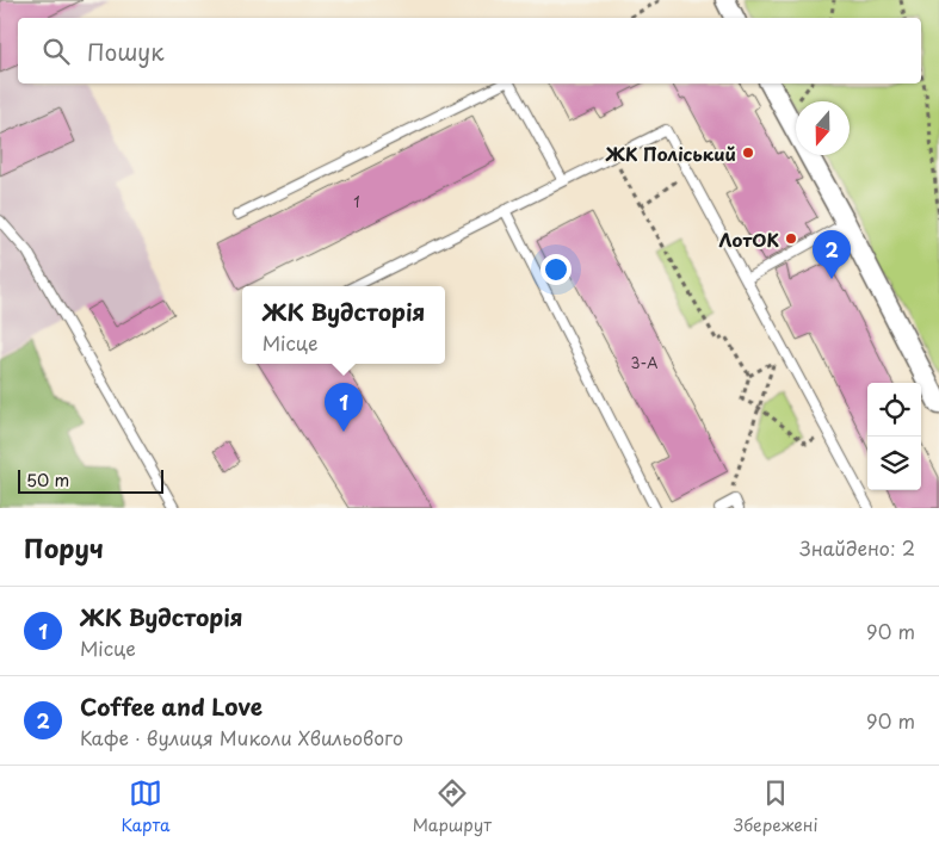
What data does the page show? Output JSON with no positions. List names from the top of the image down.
{
  "places": ["ЖК Поліський", "ЛотОК"],
  "house_numbers": ["1", "3-А"],
  "scale_bar": "50 m",
  "north": "bottom",
  "page": {
    "search": "Пошук",
    "pins": ["2", "1"],
    "popup": ["ЖК Вудсторія", "Місце"],
    "scale": "50 m",
    "heading": ["Поруч", "Знайдено: 2"],
    "list": [
      {
        "mark": "1",
        "name": "ЖК Вудсторія",
        "note": "Місце",
        "value": "90 m"
      },
      {
        "mark": "2",
        "name": "Coffee and Love",
        "note": "Кафе · вулиця Миколи Хвильового",
        "value": "90 m"
      }
    ],
    "nav": ["Карта", "Маршрут", "Збережені"]
  }
}
